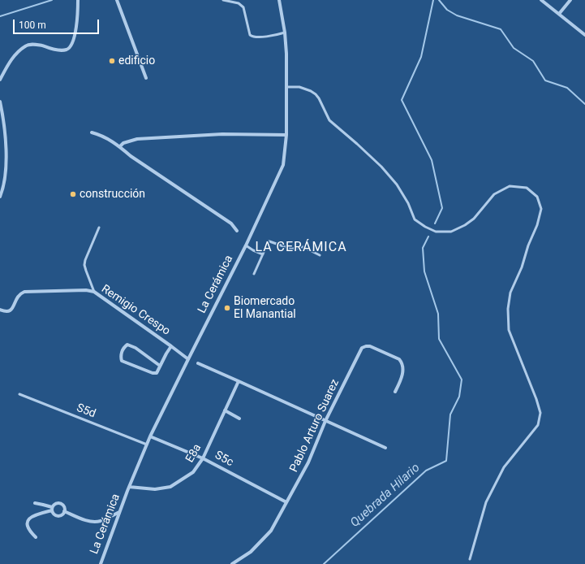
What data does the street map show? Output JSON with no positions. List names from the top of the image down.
{
  "streets": {
    "street": [
      "La Cerámica",
      "Remigio Crespo",
      "Pablo Arturo Suarez",
      "E8a",
      "S5c"
    ],
    "lane": ["S5d"]
  },
  "crossings": [
    ["La Cerámica", "Remigio Crespo"],
    ["La Cerámica", "S5d"],
    ["La Cerámica", "E8a"],
    ["La Cerámica", "S5c"],
    ["Pablo Arturo Suarez", "S5c"],
    ["E8a", "S5c"]
  ],
  "districts": ["LA CERÁMICA"],
  "water": ["Quebrada Hilario"],
  "places": ["edificio", "construcción", "Biomercado El Manantial"],
  "scale_bar": "100 m"
}
